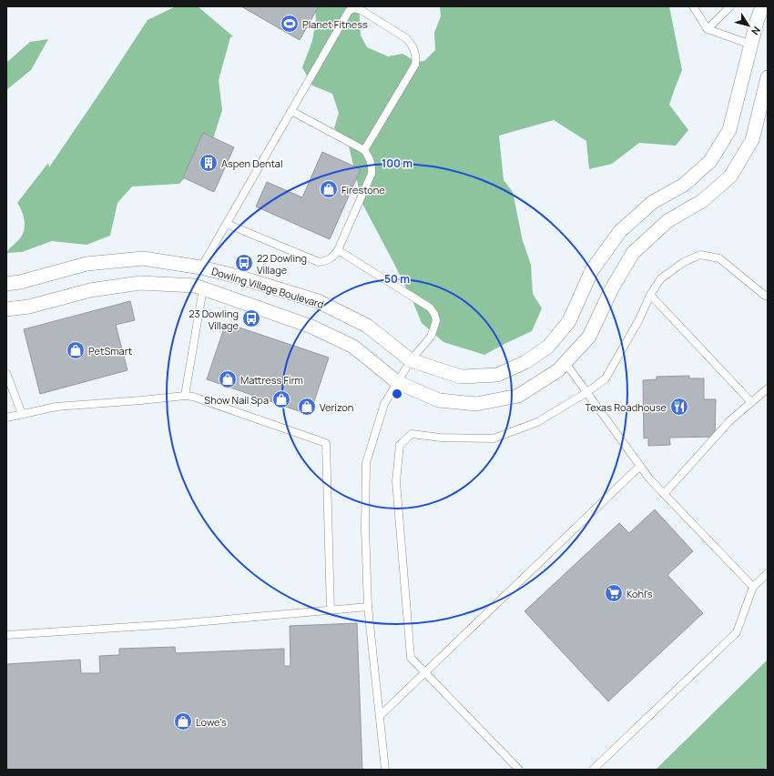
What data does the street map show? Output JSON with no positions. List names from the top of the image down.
{
  "streets": {
    "street": ["Dowling Village Boulevard"]
  },
  "places": {
    "sports": ["Planet Fitness"],
    "building": ["Aspen Dental"],
    "shop": [
      "Firestone",
      "PetSmart",
      "Mattress Firm",
      "Show Nail Spa",
      "Verizon",
      "Lowe's"
    ],
    "bus stop": ["22 Dowling Village", "23 Dowling Village"],
    "restaurant": ["Texas Roadhouse"],
    "supermarket": ["Kohl's"]
  },
  "north": "bottom right",
  "rings": ["100 m", "50 m"]
}
